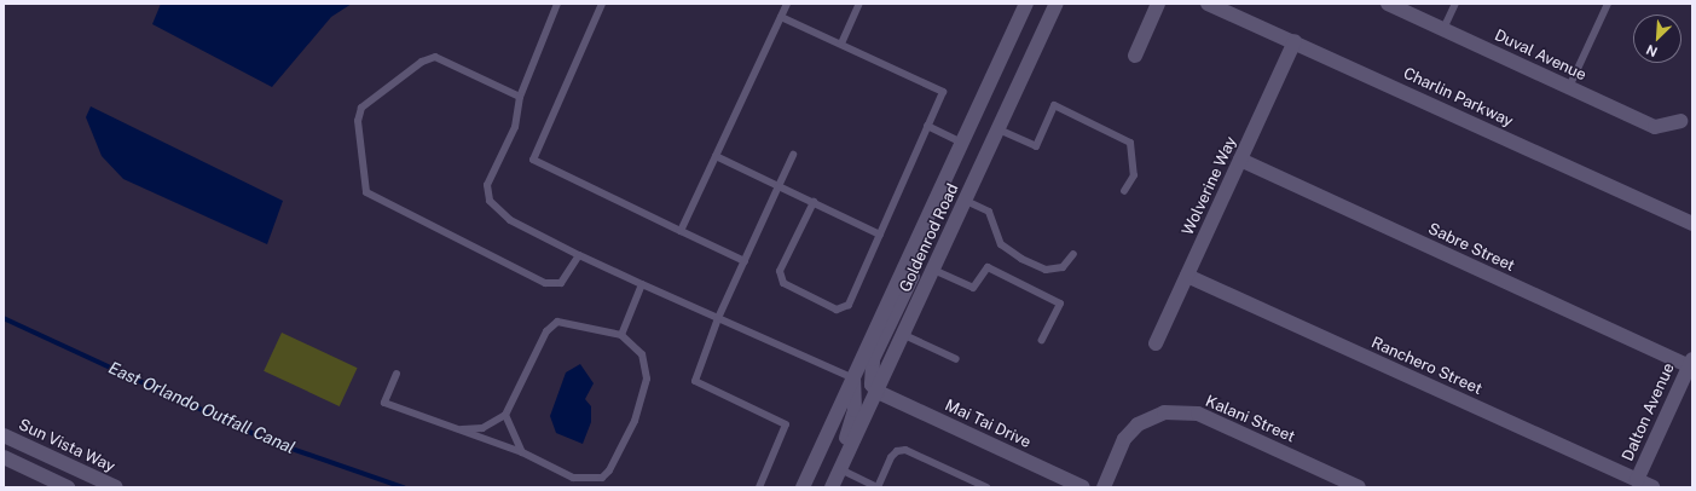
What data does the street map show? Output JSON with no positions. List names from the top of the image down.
{
  "streets": {
    "street": [
      "Duval Avenue",
      "Charlin Parkway",
      "Wolverine Way",
      "Goldenrod Road",
      "Sabre Street",
      "Ranchero Street",
      "Dalton Avenue",
      "Kalani Street",
      "Mai Tai Drive",
      "Sun Vista Way"
    ]
  },
  "crossings": [
    ["Charlin Parkway", "Wolverine Way"],
    ["Wolverine Way", "Sabre Street"],
    ["Wolverine Way", "Ranchero Street"],
    ["Goldenrod Road", "Mai Tai Drive"],
    ["Sabre Street", "Dalton Avenue"],
    ["Ranchero Street", "Dalton Avenue"]
  ],
  "water": ["East Orlando Outfall Canal"],
  "north": "bottom left"
}
